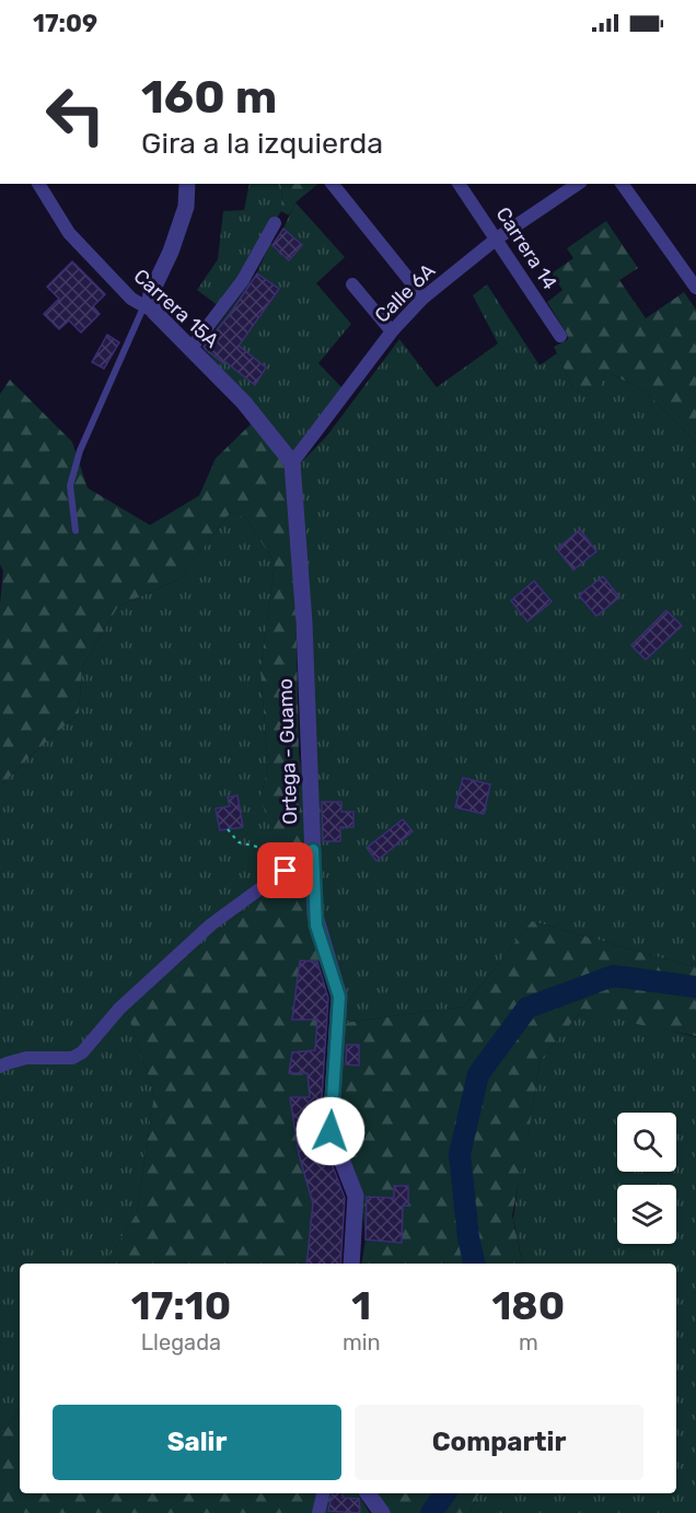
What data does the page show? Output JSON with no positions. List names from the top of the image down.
{
  "streets": {
    "street": [
      "Carrera 14",
      "Calle 6A",
      "Carrera 15A",
      "Ortega - Guamo"
    ]
  },
  "crossings": [
    ["Carrera 14", "Calle 6A"],
    ["Calle 6A", "Carrera 15A"],
    ["Calle 6A", "Ortega - Guamo"],
    ["Carrera 15A", "Ortega - Guamo"]
  ],
  "page": {
    "status": "17:09",
    "turn": ["160 m", "Gira a la izquierda"],
    "eta": [
      "17:10",
      "Llegada",
      "1",
      "min",
      "180",
      "m"
    ],
    "buttons": ["Salir", "Compartir"]
  }
}
